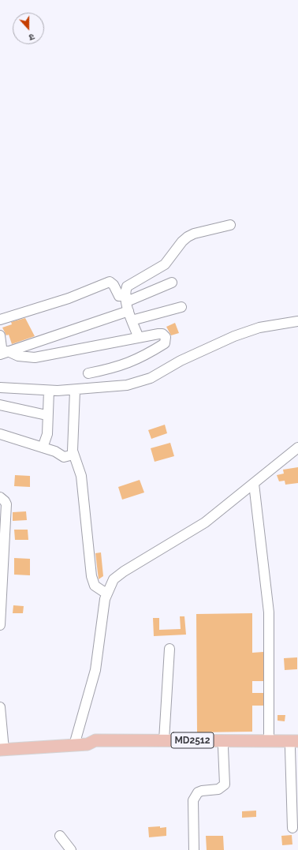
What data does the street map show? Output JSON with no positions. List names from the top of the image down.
{
  "streets": {
    "main road": ["MD2512"]
  },
  "north": "bottom"
}
